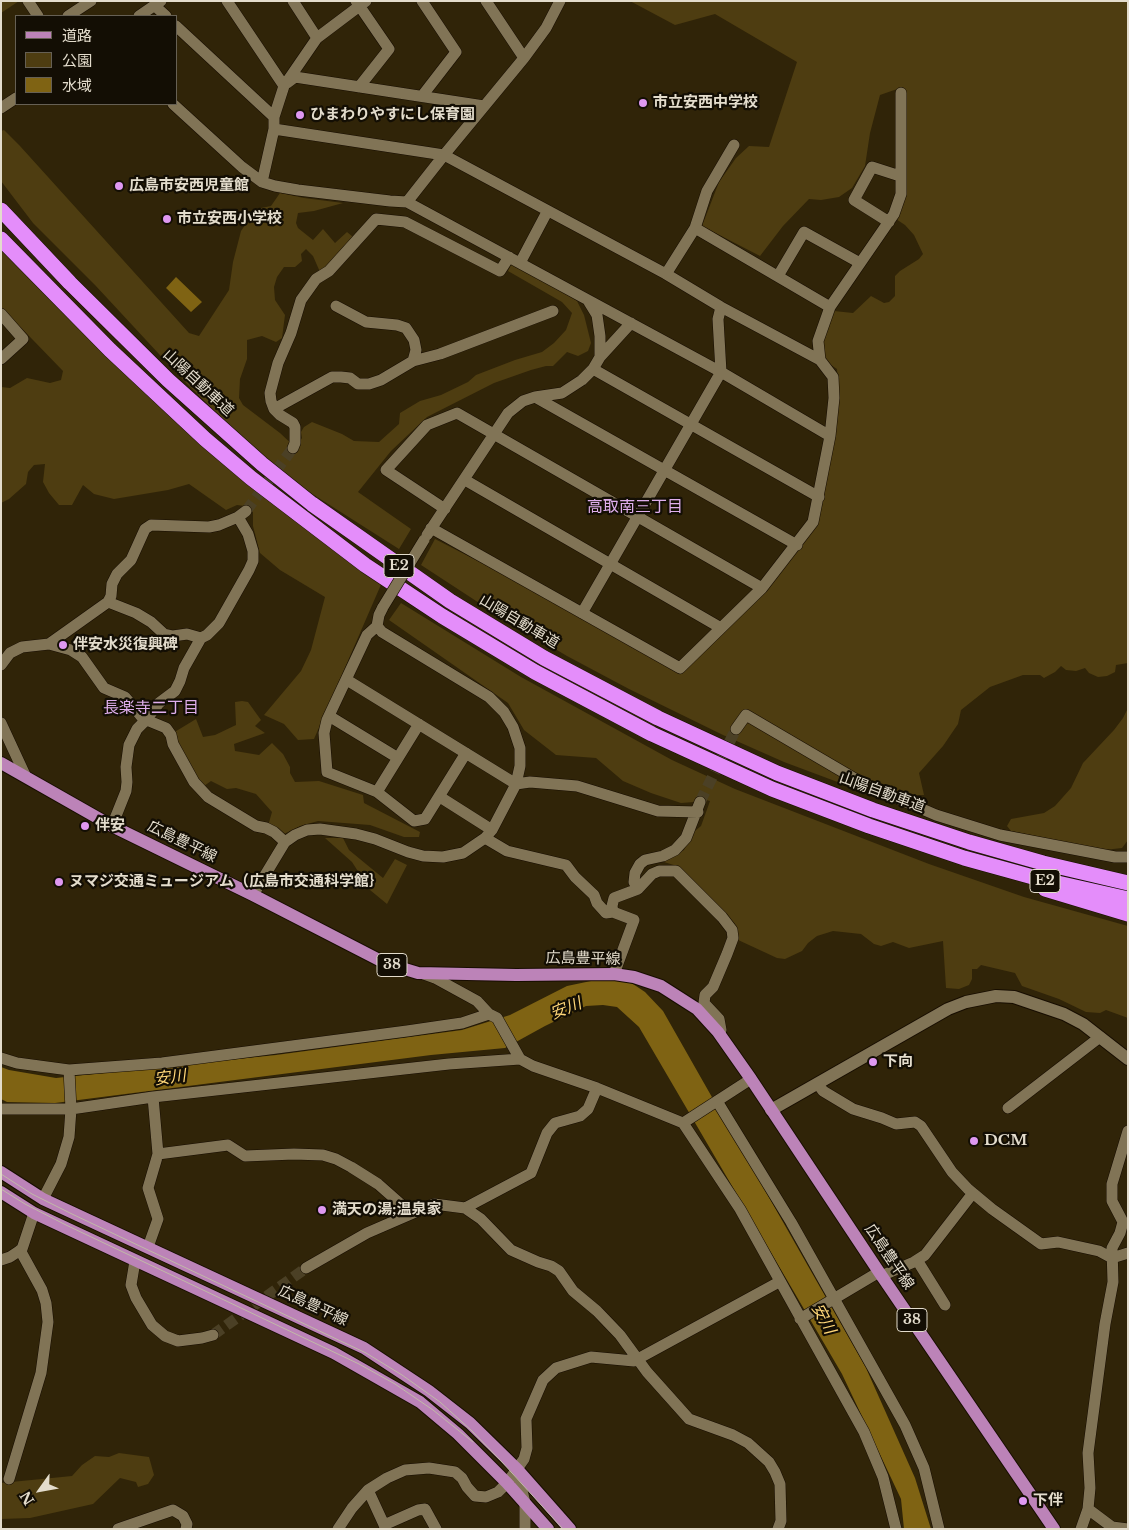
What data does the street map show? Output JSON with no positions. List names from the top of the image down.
{
  "streets": {
    "highway": ["山陽自動車道", "E2"],
    "main road": ["広島豊平線", "38"]
  },
  "districts": ["高取南三丁目", "長楽寺二丁目"],
  "water": ["安川"],
  "places": [
    "市立安西中学校",
    "ひまわりやすにし保育園",
    "広島市安西児童館",
    "市立安西小学校",
    "伴安水災復興碑",
    "伴安",
    "ヌマジ交通ミュージアム（広島市交通科学館｝",
    "下向",
    "DCM",
    "満天の湯;温泉家",
    "下伴"
  ],
  "legend": ["道路", "公園", "水域"],
  "north": "bottom left"
}
